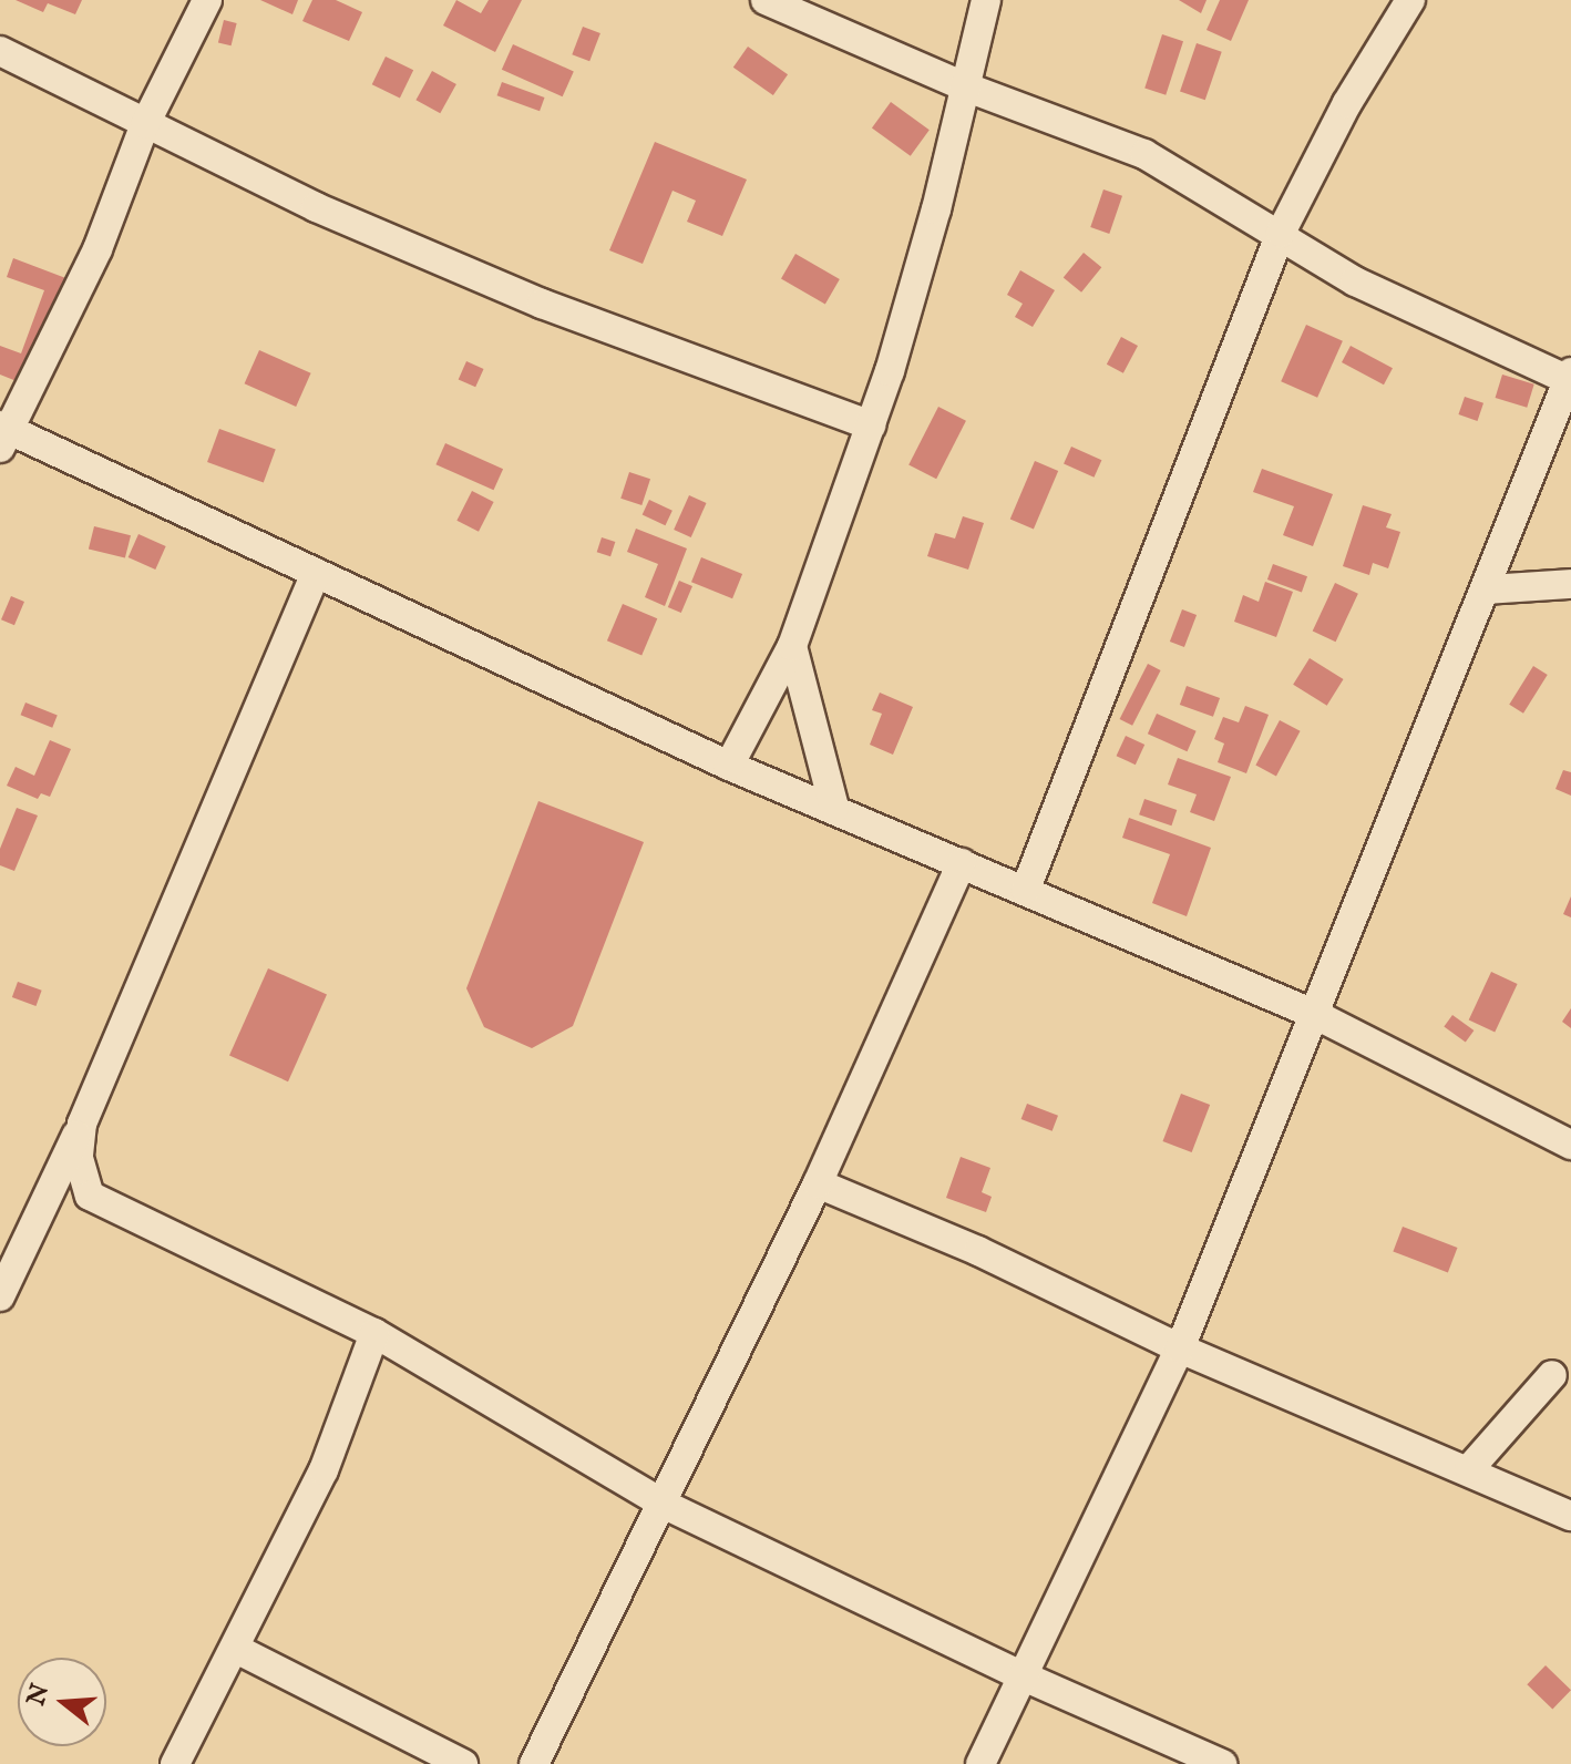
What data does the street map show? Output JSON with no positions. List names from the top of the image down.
{
  "north": "left"
}
